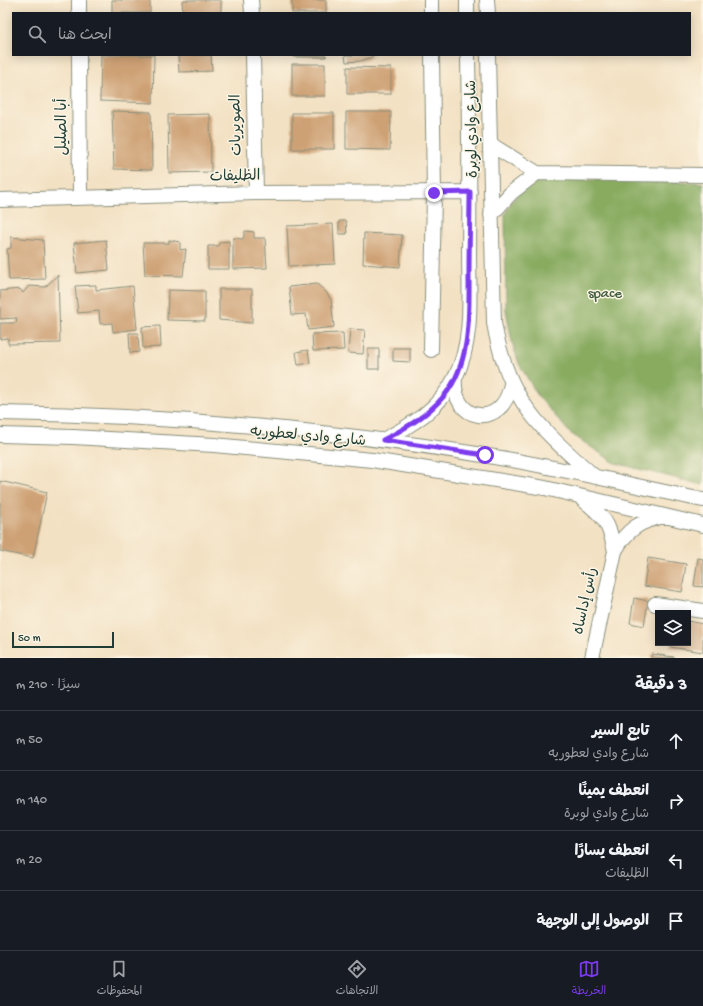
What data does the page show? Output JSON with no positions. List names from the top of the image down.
{
  "streets": {
    "street": [
      "الصويريات",
      "أبا الصليل",
      "شارع وادي لوبرة",
      "الظليفات",
      "شارع وادي لعطوريه",
      "رأس إداساه"
    ]
  },
  "crossings": [
    ["الصويريات", "الظليفات"],
    ["أبا الصليل", "الظليفات"],
    ["شارع وادي لوبرة", "الظليفات"],
    ["شارع وادي لوبرة", "شارع وادي لعطوريه"],
    ["شارع وادي لعطوريه", "رأس إداساه"]
  ],
  "parks": ["space"],
  "scale_bar": "50 m",
  "page": {
    "search": "ابحث هنا",
    "scale": "50 m",
    "heading": ["3 دقيقة", "سيرًا · 210 m"],
    "list": [
      ["تابع السير", "شارع وادي لعطوريه", "50 m"],
      ["انعطف يمينًا", "شارع وادي لوبرة", "140 m"],
      ["انعطف يسارًا", "الظليفات", "20 m"],
      "الوصول إلى الوجهة"
    ],
    "nav": ["الخريطة", "الاتجاهات", "المحفوظات"]
  }
}
